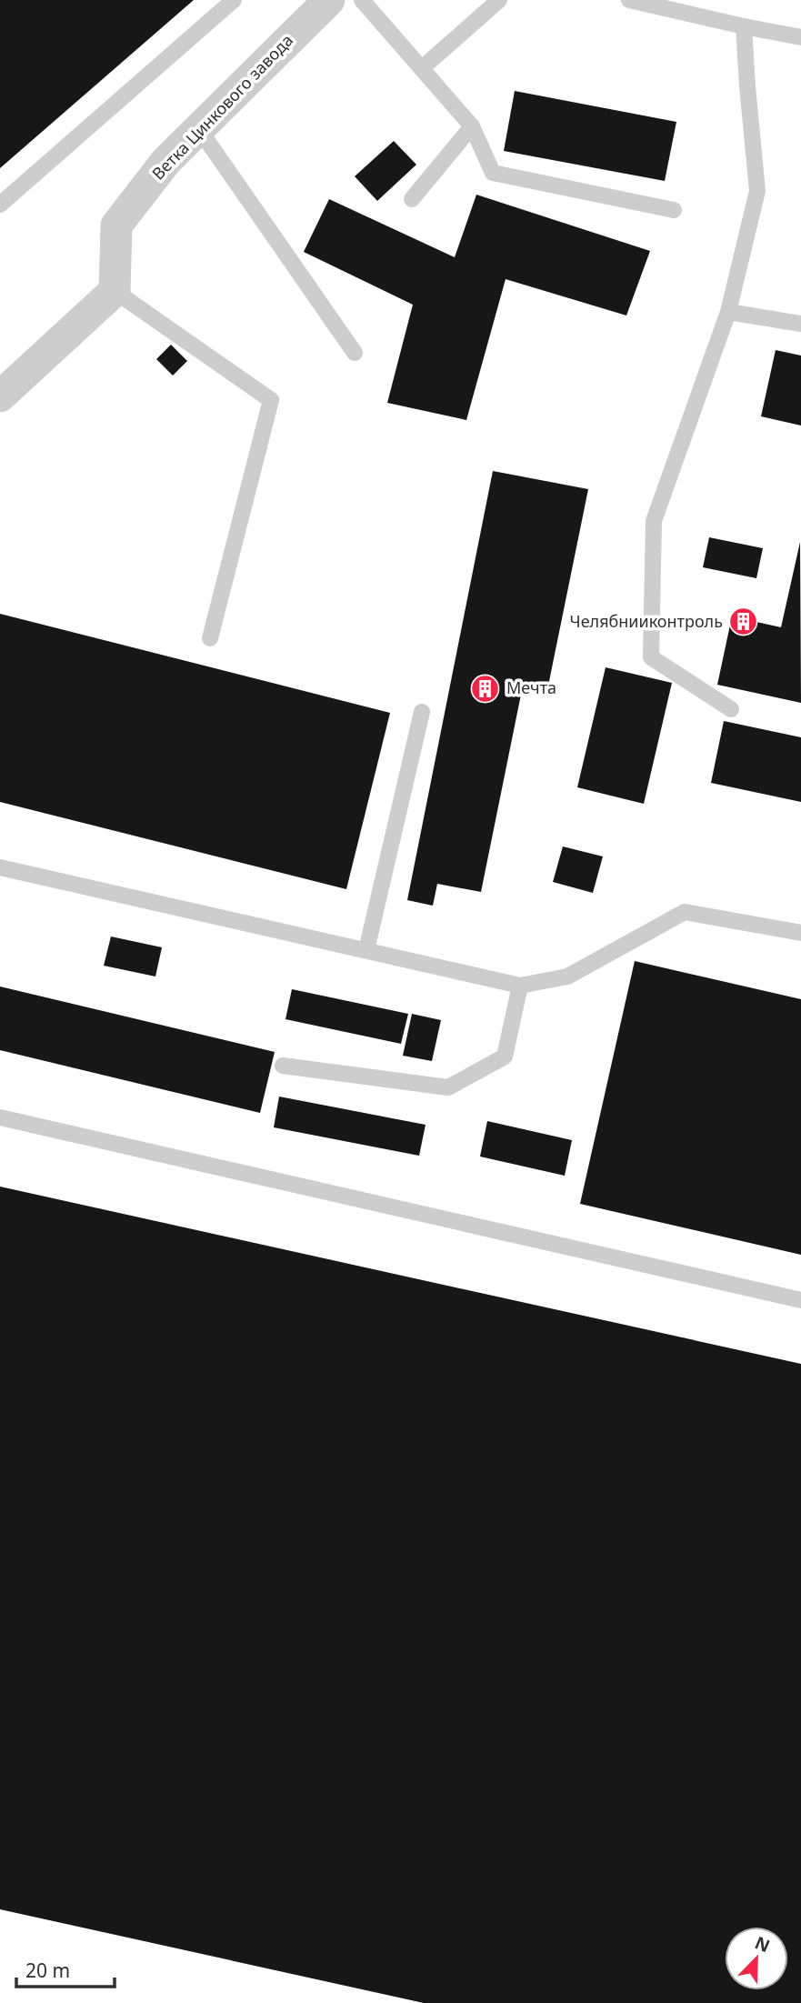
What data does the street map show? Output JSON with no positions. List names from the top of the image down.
{
  "streets": {
    "street": ["Ветка Цинкового завода"]
  },
  "places": {
    "building": ["Челябнииконтроль", "Мечта"]
  },
  "scale_bar": "20 m",
  "north": "top right"
}
